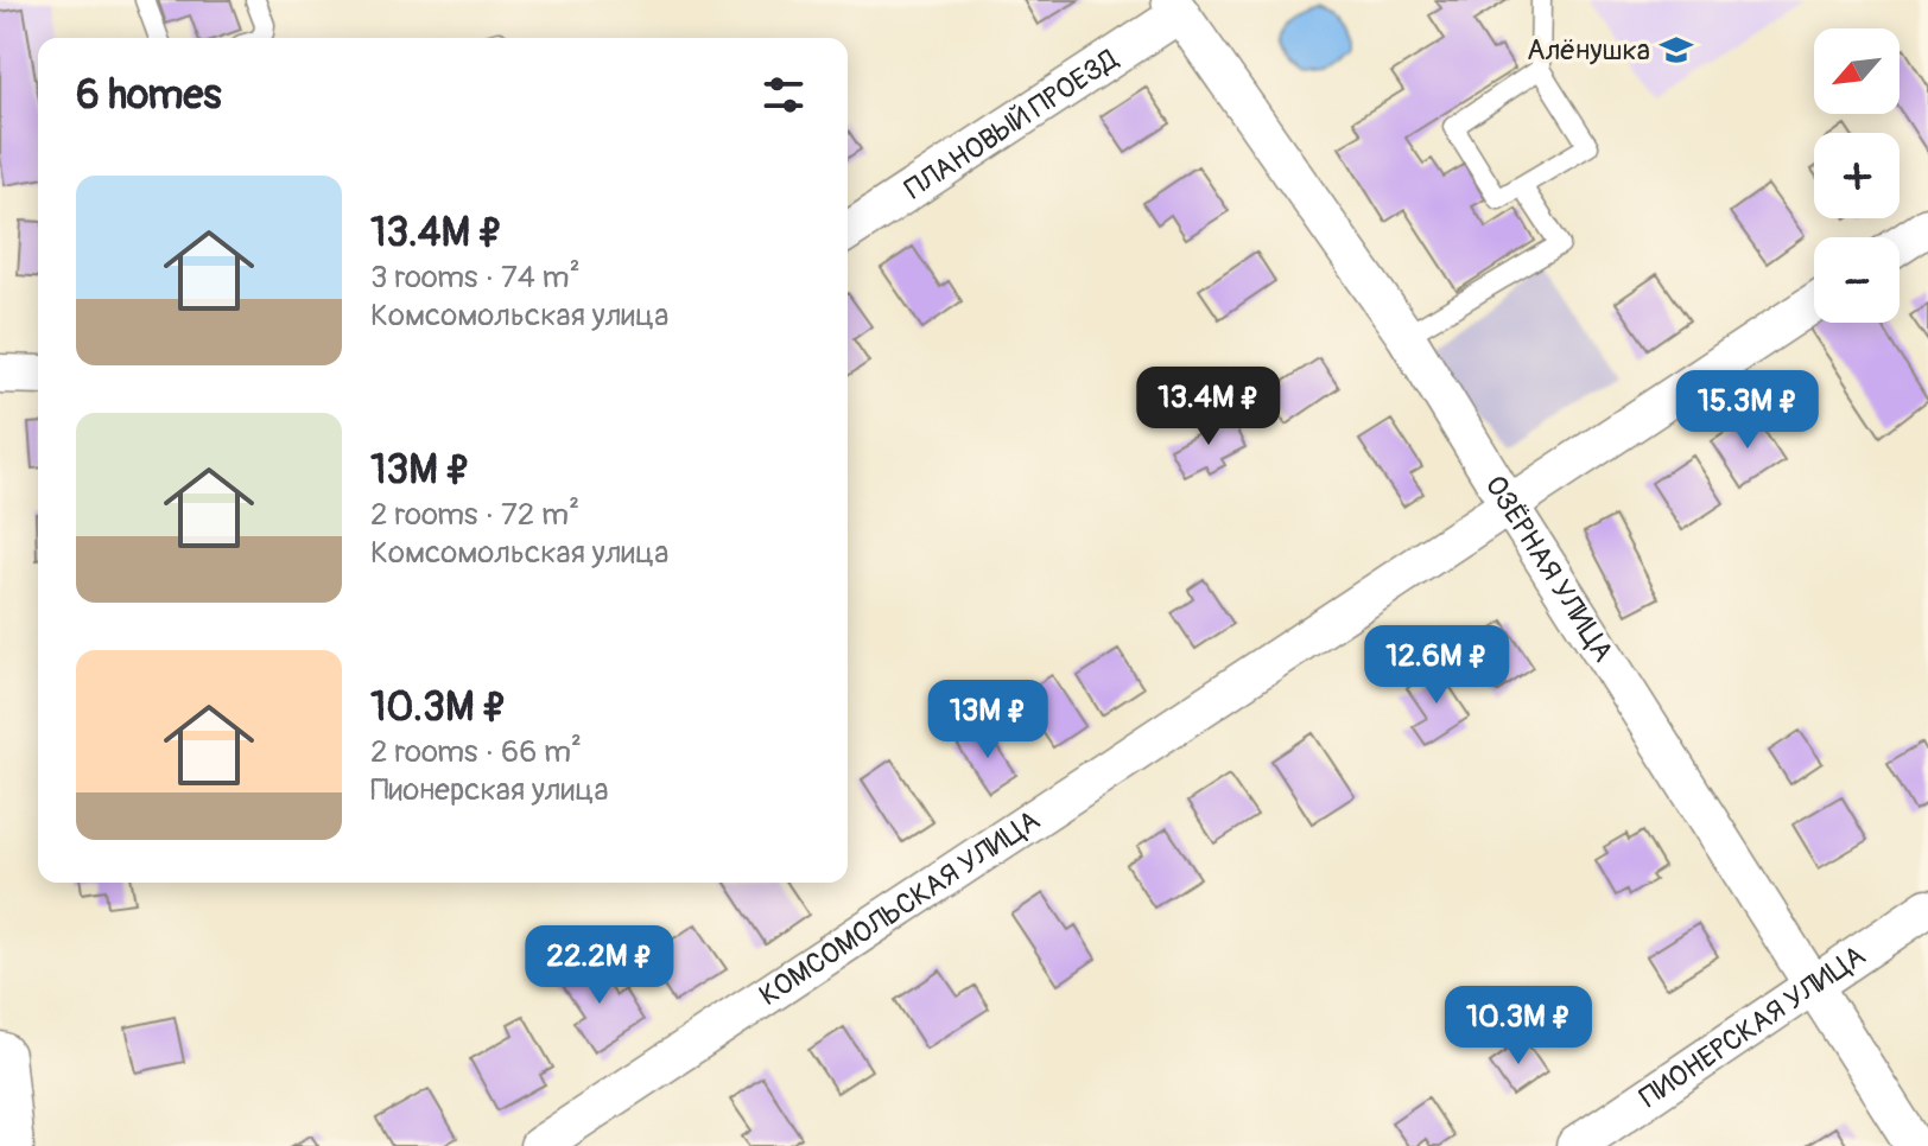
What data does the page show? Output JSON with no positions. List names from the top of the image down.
{
  "streets": {
    "street": [
      "ПЛАНОВЫЙ ПРОЕЗД",
      "ОЗЁРНАЯ УЛИЦА",
      "КОМСОМОЛЬСКАЯ УЛИЦА",
      "ПИОНЕРСКАЯ УЛИЦА"
    ]
  },
  "crossings": [
    ["ПЛАНОВЫЙ ПРОЕЗД", "ОЗЁРНАЯ УЛИЦА"],
    ["ОЗЁРНАЯ УЛИЦА", "КОМСОМОЛЬСКАЯ УЛИЦА"],
    ["ОЗЁРНАЯ УЛИЦА", "ПИОНЕРСКАЯ УЛИЦА"]
  ],
  "places": {
    "school or university": ["Алёнушка"]
  },
  "north": "bottom left",
  "page": {
    "map_buttons": ["+", "−"],
    "heading": "6 homes",
    "list": [
      {
        "name": "13.4M ₽",
        "note": "3 rooms · 74 m² · Комсомольская улица"
      },
      {
        "name": "13M ₽",
        "note": "2 rooms · 72 m² · Комсомольская улица"
      },
      {
        "name": "10.3M ₽",
        "note": "2 rooms · 66 m² · Пионерская улица"
      }
    ],
    "price": [
      "13.4M ₽",
      "15.3M ₽",
      "12.6M ₽",
      "13M ₽",
      "22.2M ₽",
      "10.3M ₽"
    ]
  }
}
